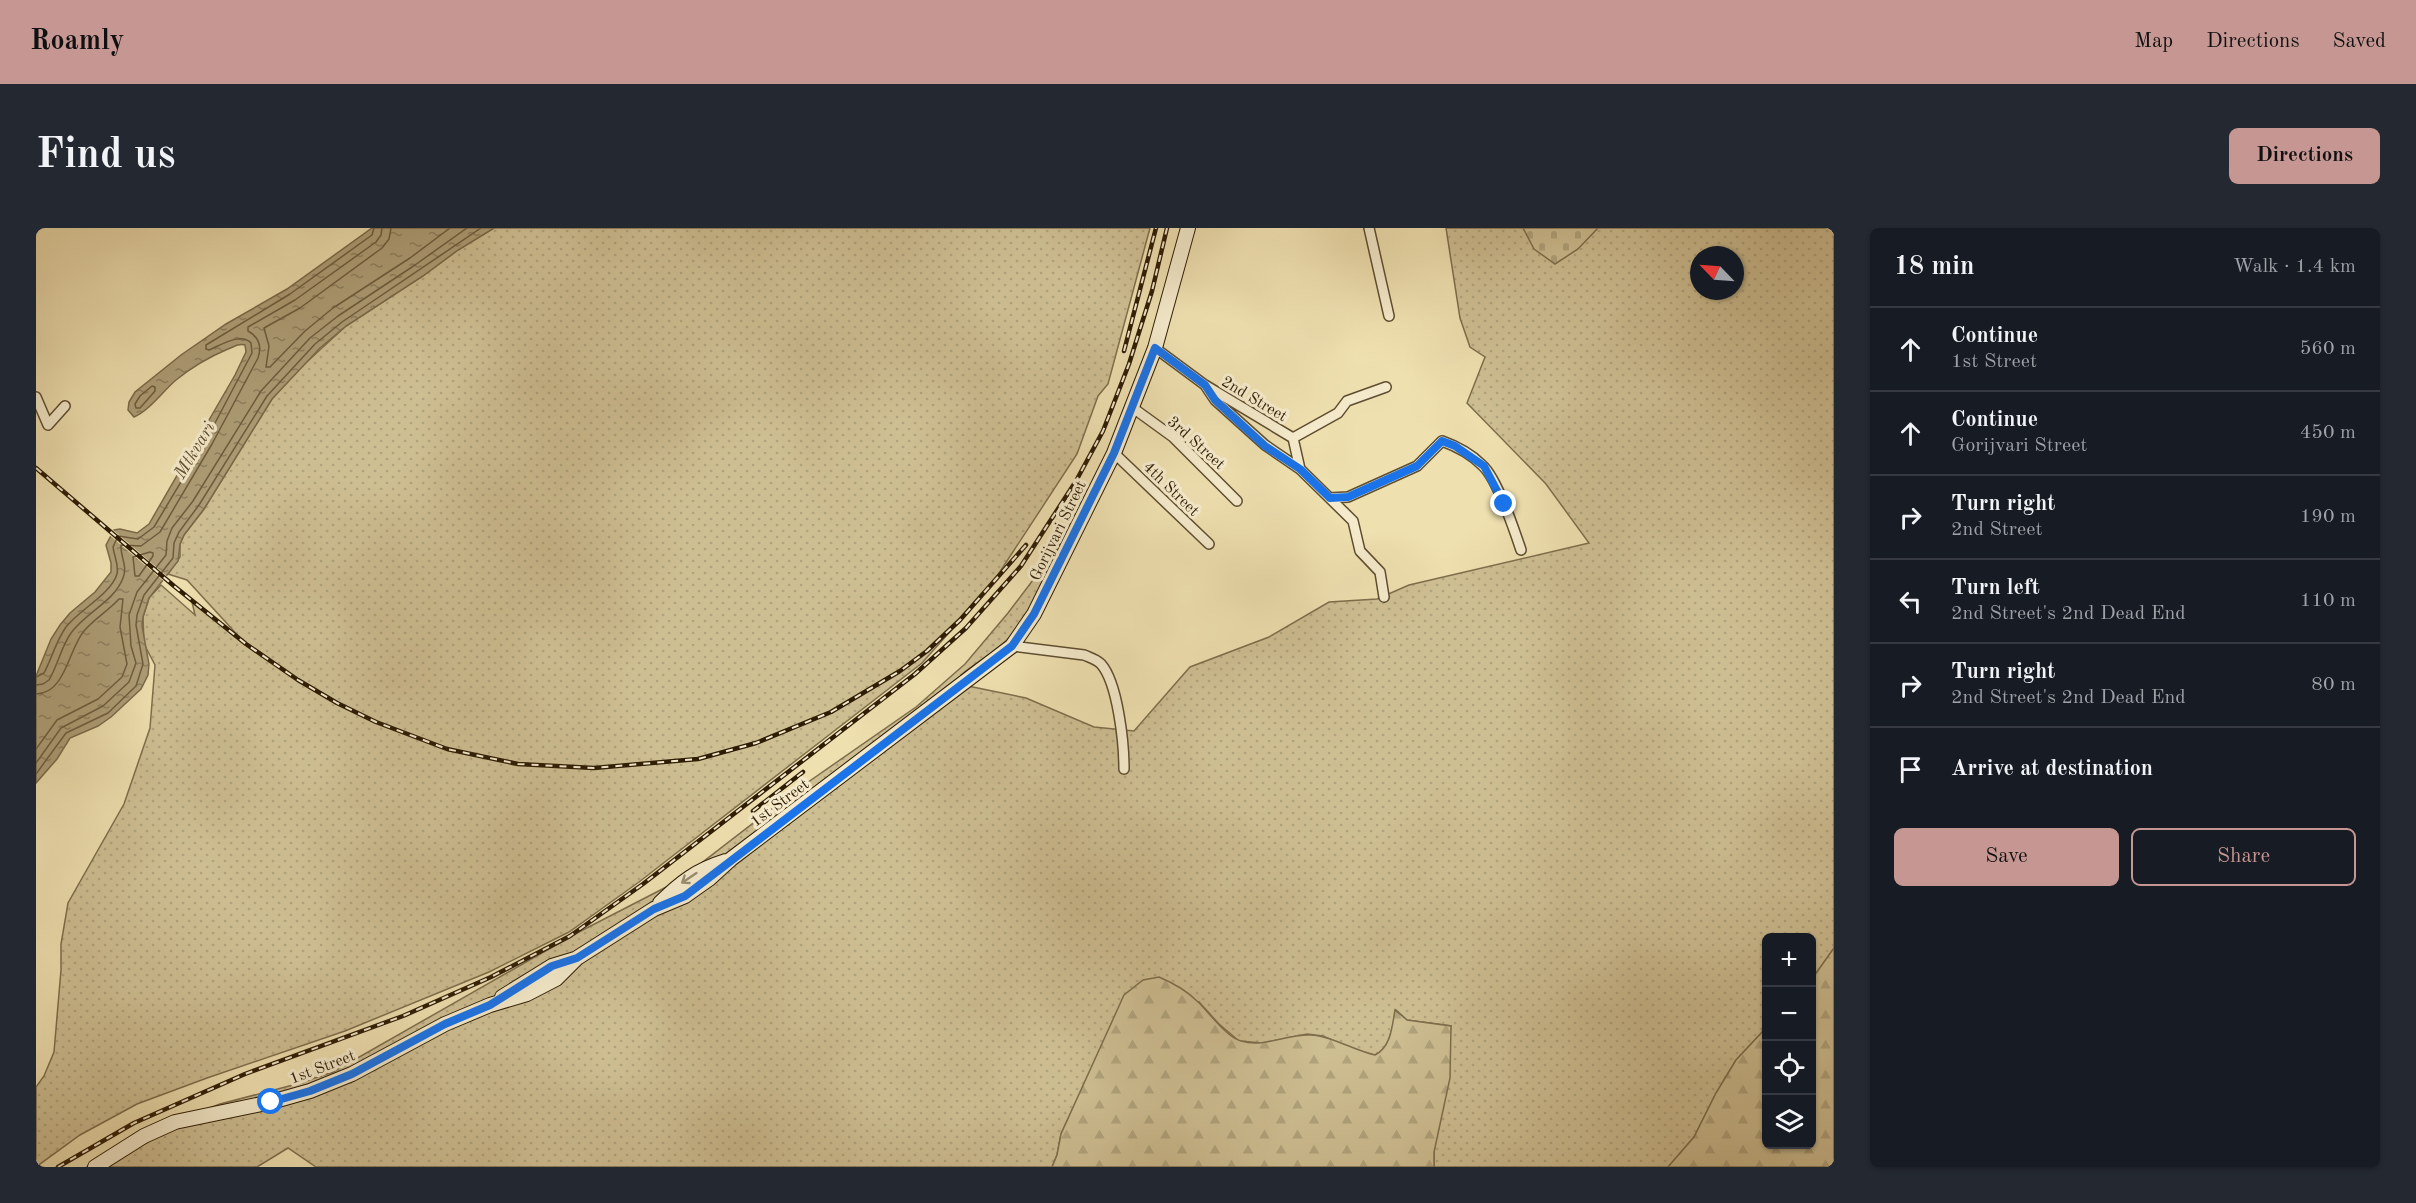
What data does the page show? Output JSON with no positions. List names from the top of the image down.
{
  "streets": {
    "main road": ["Gorijvari Street", "1st Street"],
    "street": ["2nd Street", "3rd Street", "4th Street"]
  },
  "crossings": [
    ["2nd Street", "Gorijvari Street"],
    ["3rd Street", "Gorijvari Street"],
    ["4th Street", "Gorijvari Street"],
    ["Gorijvari Street", "1st Street"]
  ],
  "water": ["Mtkvari"],
  "north": "top left",
  "page": {
    "header": "Roamly",
    "nav": ["Map", "Directions", "Saved"],
    "buttons": [
      "Directions",
      ["Save", "Share"]
    ],
    "title": "Find us",
    "heading": ["18 min", "Walk · 1.4 km"],
    "list": [
      ["Continue", "1st Street", "560 m"],
      ["Continue", "Gorijvari Street", "450 m"],
      ["Turn right", "2nd Street", "190 m"],
      ["Turn left", "2nd Street's 2nd Dead End", "110 m"],
      ["Turn right", "2nd Street's 2nd Dead End", "80 m"],
      "Arrive at destination"
    ],
    "map_buttons": ["+", "−"]
  }
}
